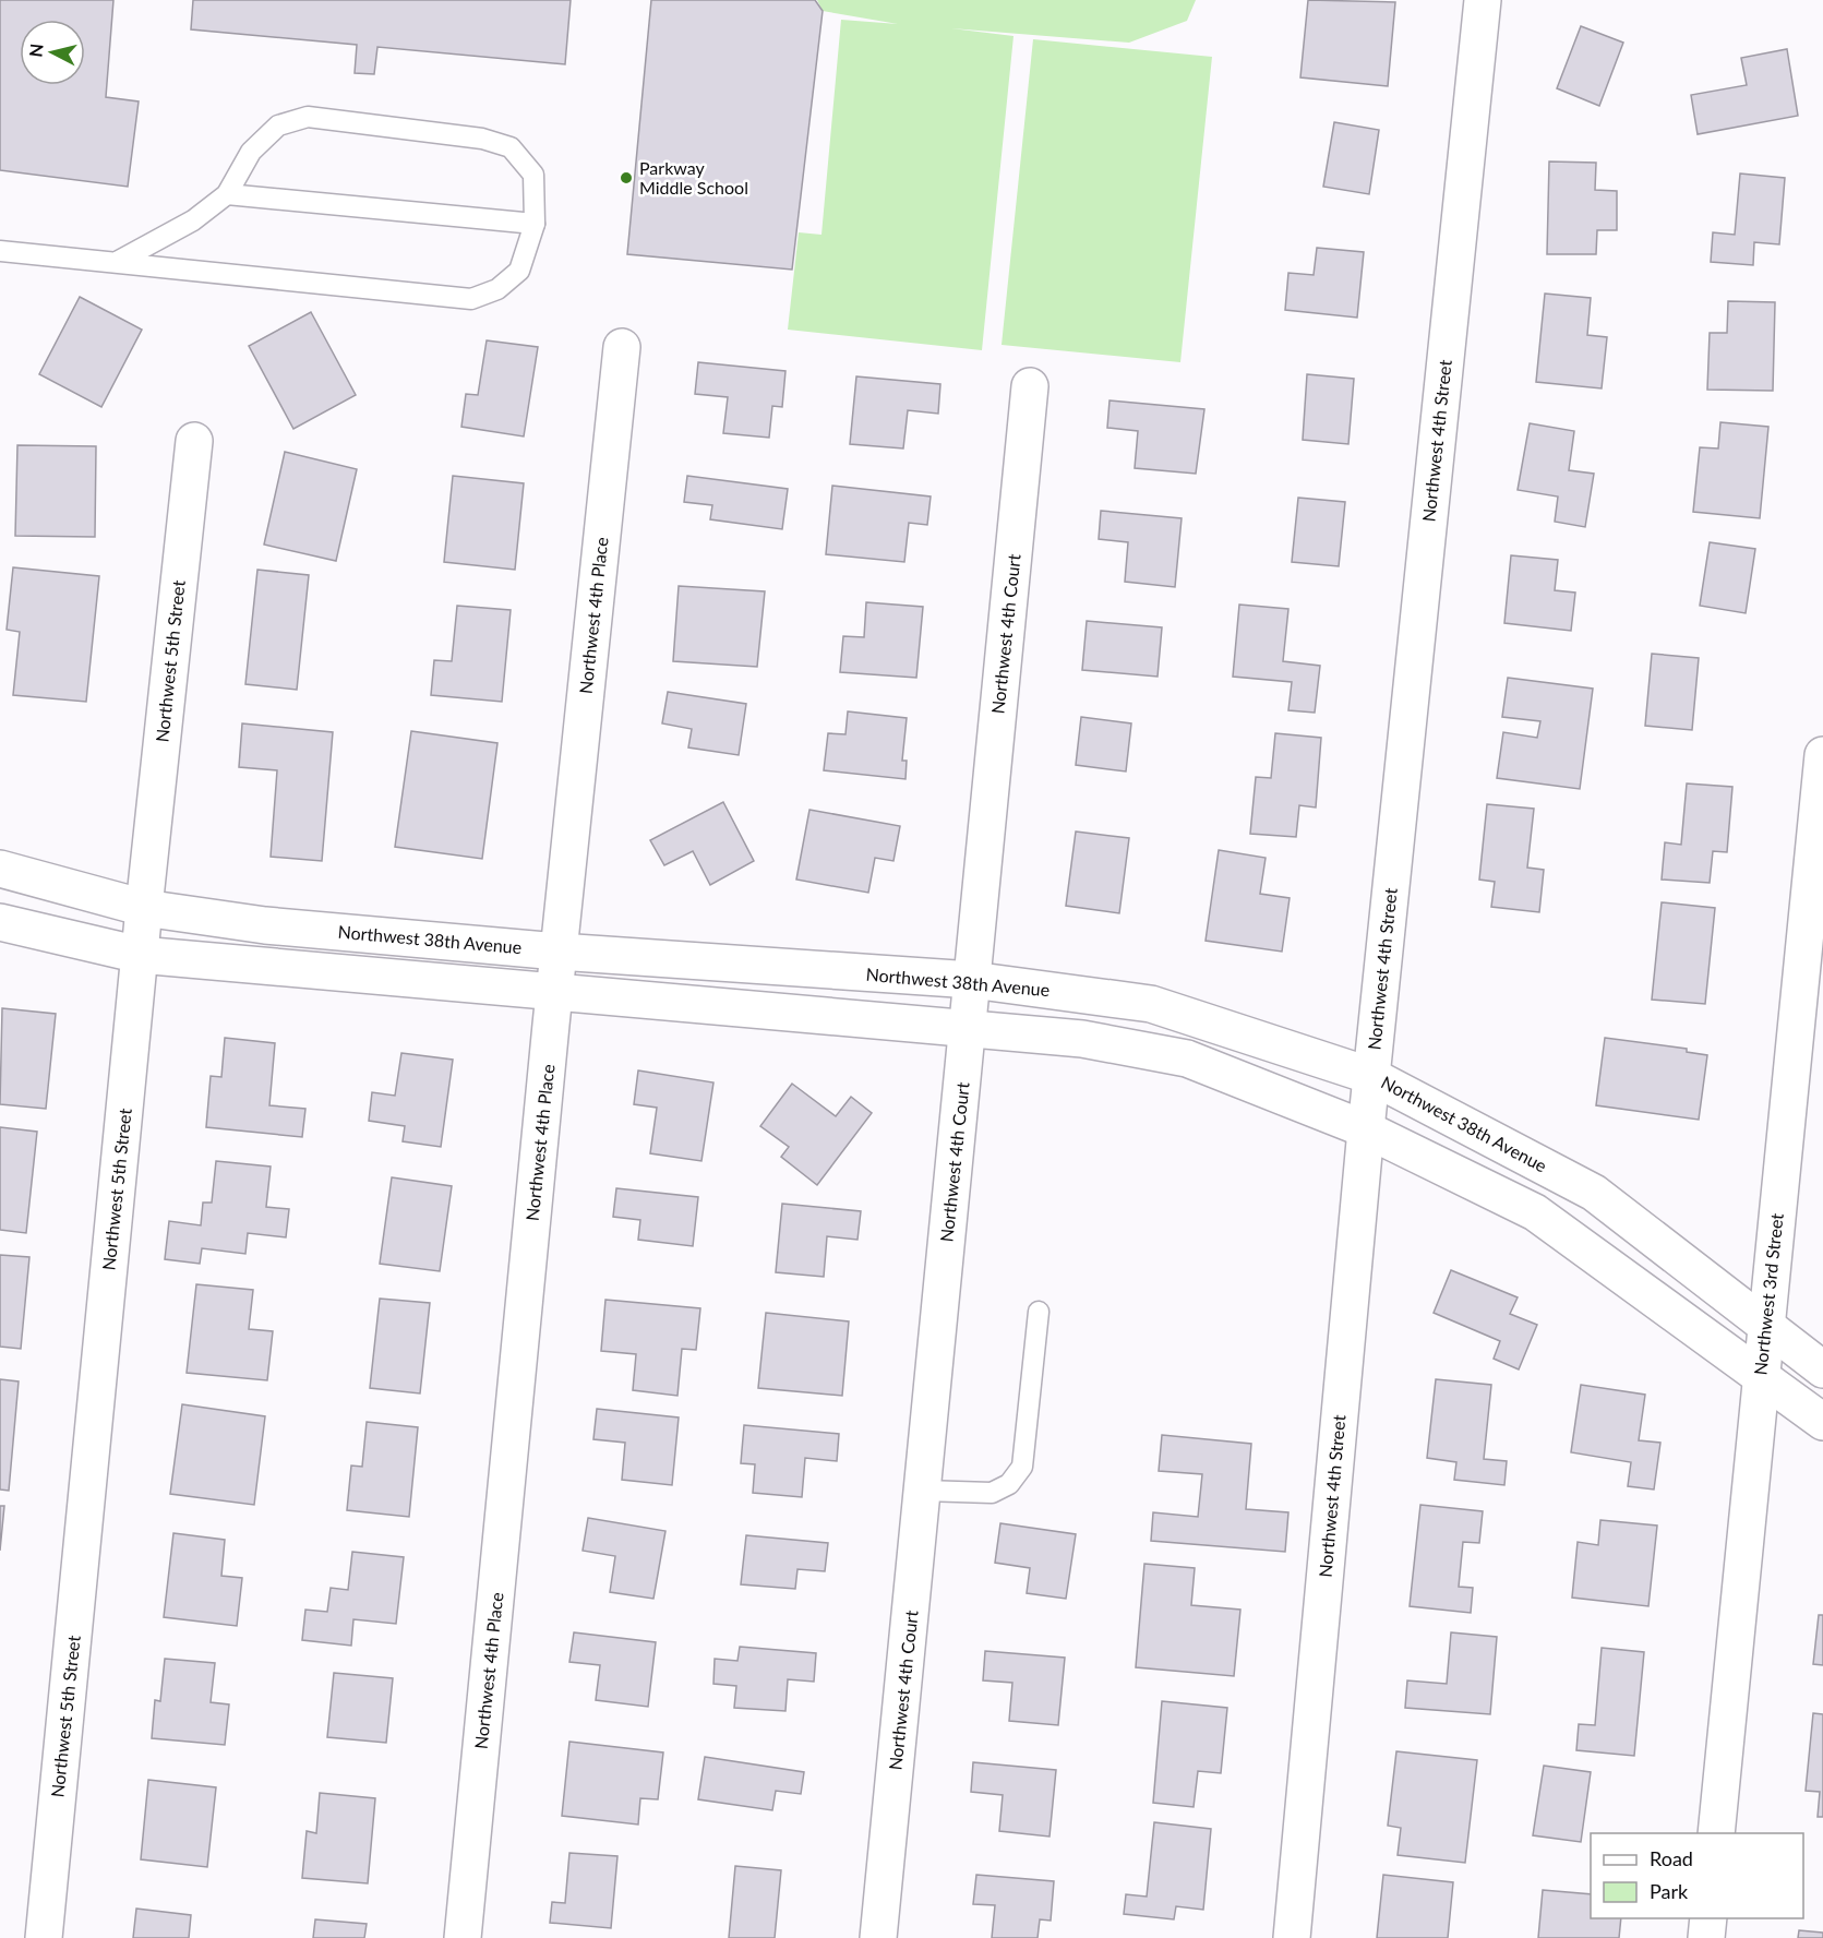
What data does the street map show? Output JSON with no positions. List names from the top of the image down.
{
  "streets": {
    "street": [
      "Northwest 4th Street",
      "Northwest 4th Place",
      "Northwest 4th Court",
      "Northwest 5th Street",
      "Northwest 38th Avenue",
      "Northwest 3rd Street"
    ]
  },
  "crossings": [
    ["Northwest 4th Street", "Northwest 38th Avenue"],
    ["Northwest 4th Place", "Northwest 38th Avenue"],
    ["Northwest 4th Court", "Northwest 38th Avenue"],
    ["Northwest 5th Street", "Northwest 38th Avenue"],
    ["Northwest 38th Avenue", "Northwest 3rd Street"]
  ],
  "places": ["Parkway Middle School"],
  "legend": ["Road", "Park"],
  "north": "left"
}
